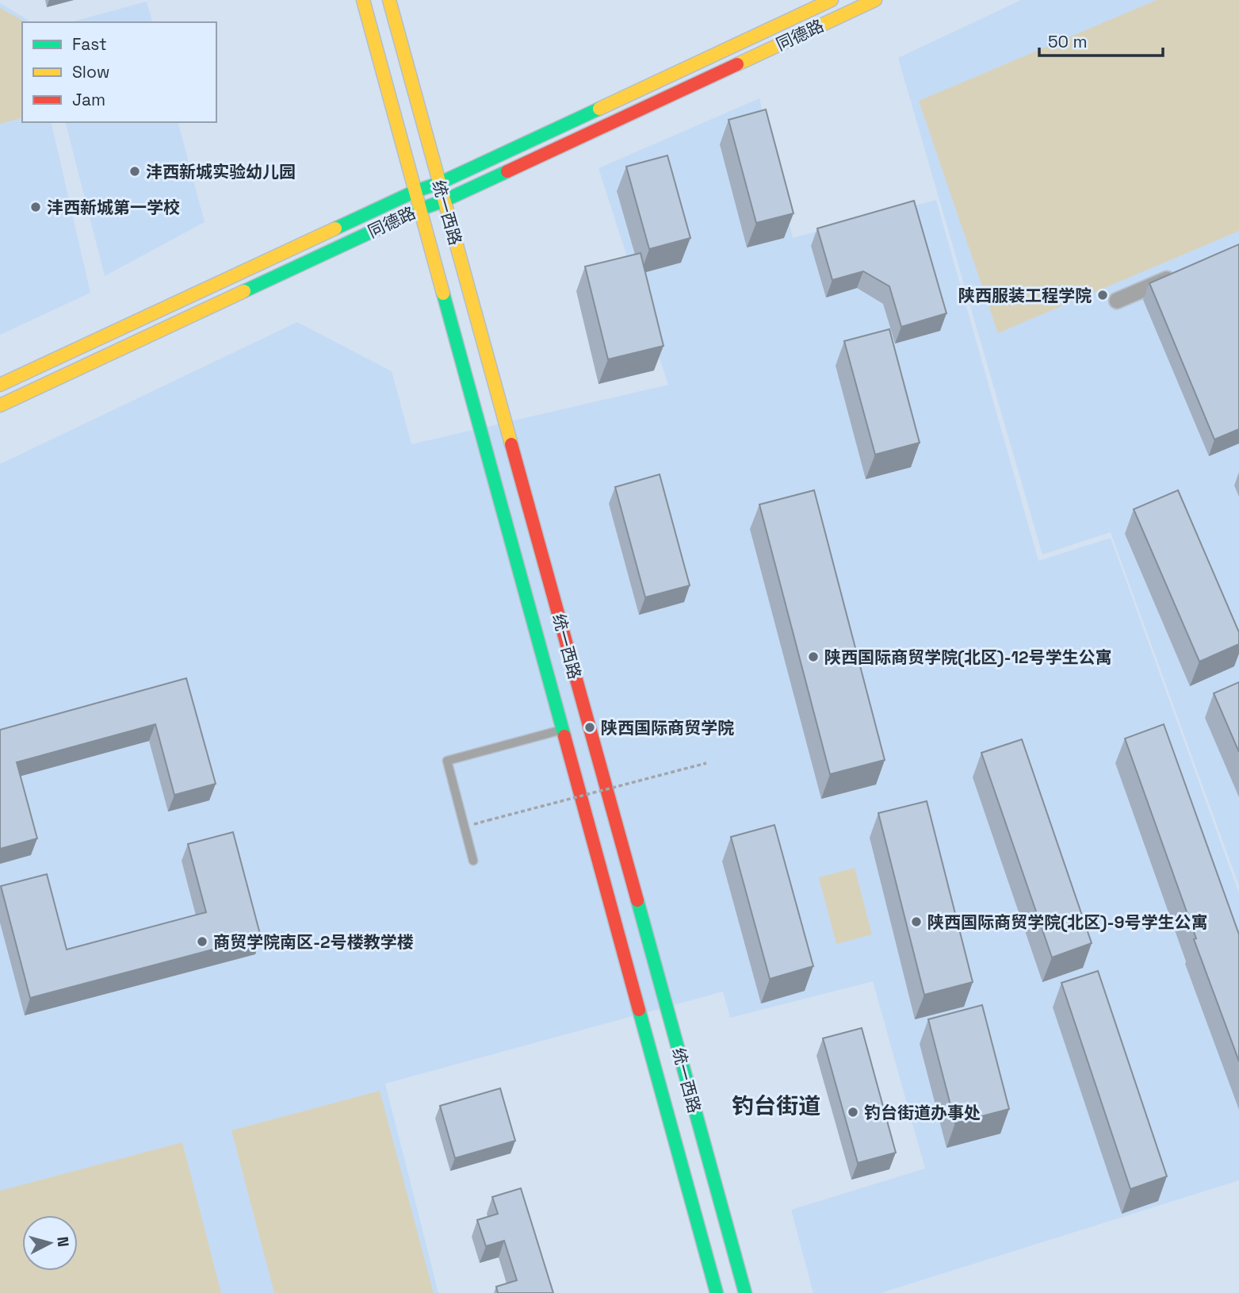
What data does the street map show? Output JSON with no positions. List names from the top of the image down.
{
  "streets": {
    "main road": ["同德路", "统一西路"]
  },
  "crossings": [
    ["同德路", "统一西路"]
  ],
  "districts": ["钓台街道"],
  "places": [
    "沣西新城实验幼儿园",
    "沣西新城第一学校",
    "陕西服装工程学院",
    "陕西国际商贸学院(北区)-12号学生公寓",
    "陕西国际商贸学院",
    "陕西国际商贸学院(北区)-9号学生公寓",
    "商贸学院南区-2号楼教学楼",
    "钓台街道办事处"
  ],
  "legend": ["Fast", "Slow", "Jam"],
  "scale_bar": "50 m",
  "north": "right"
}
